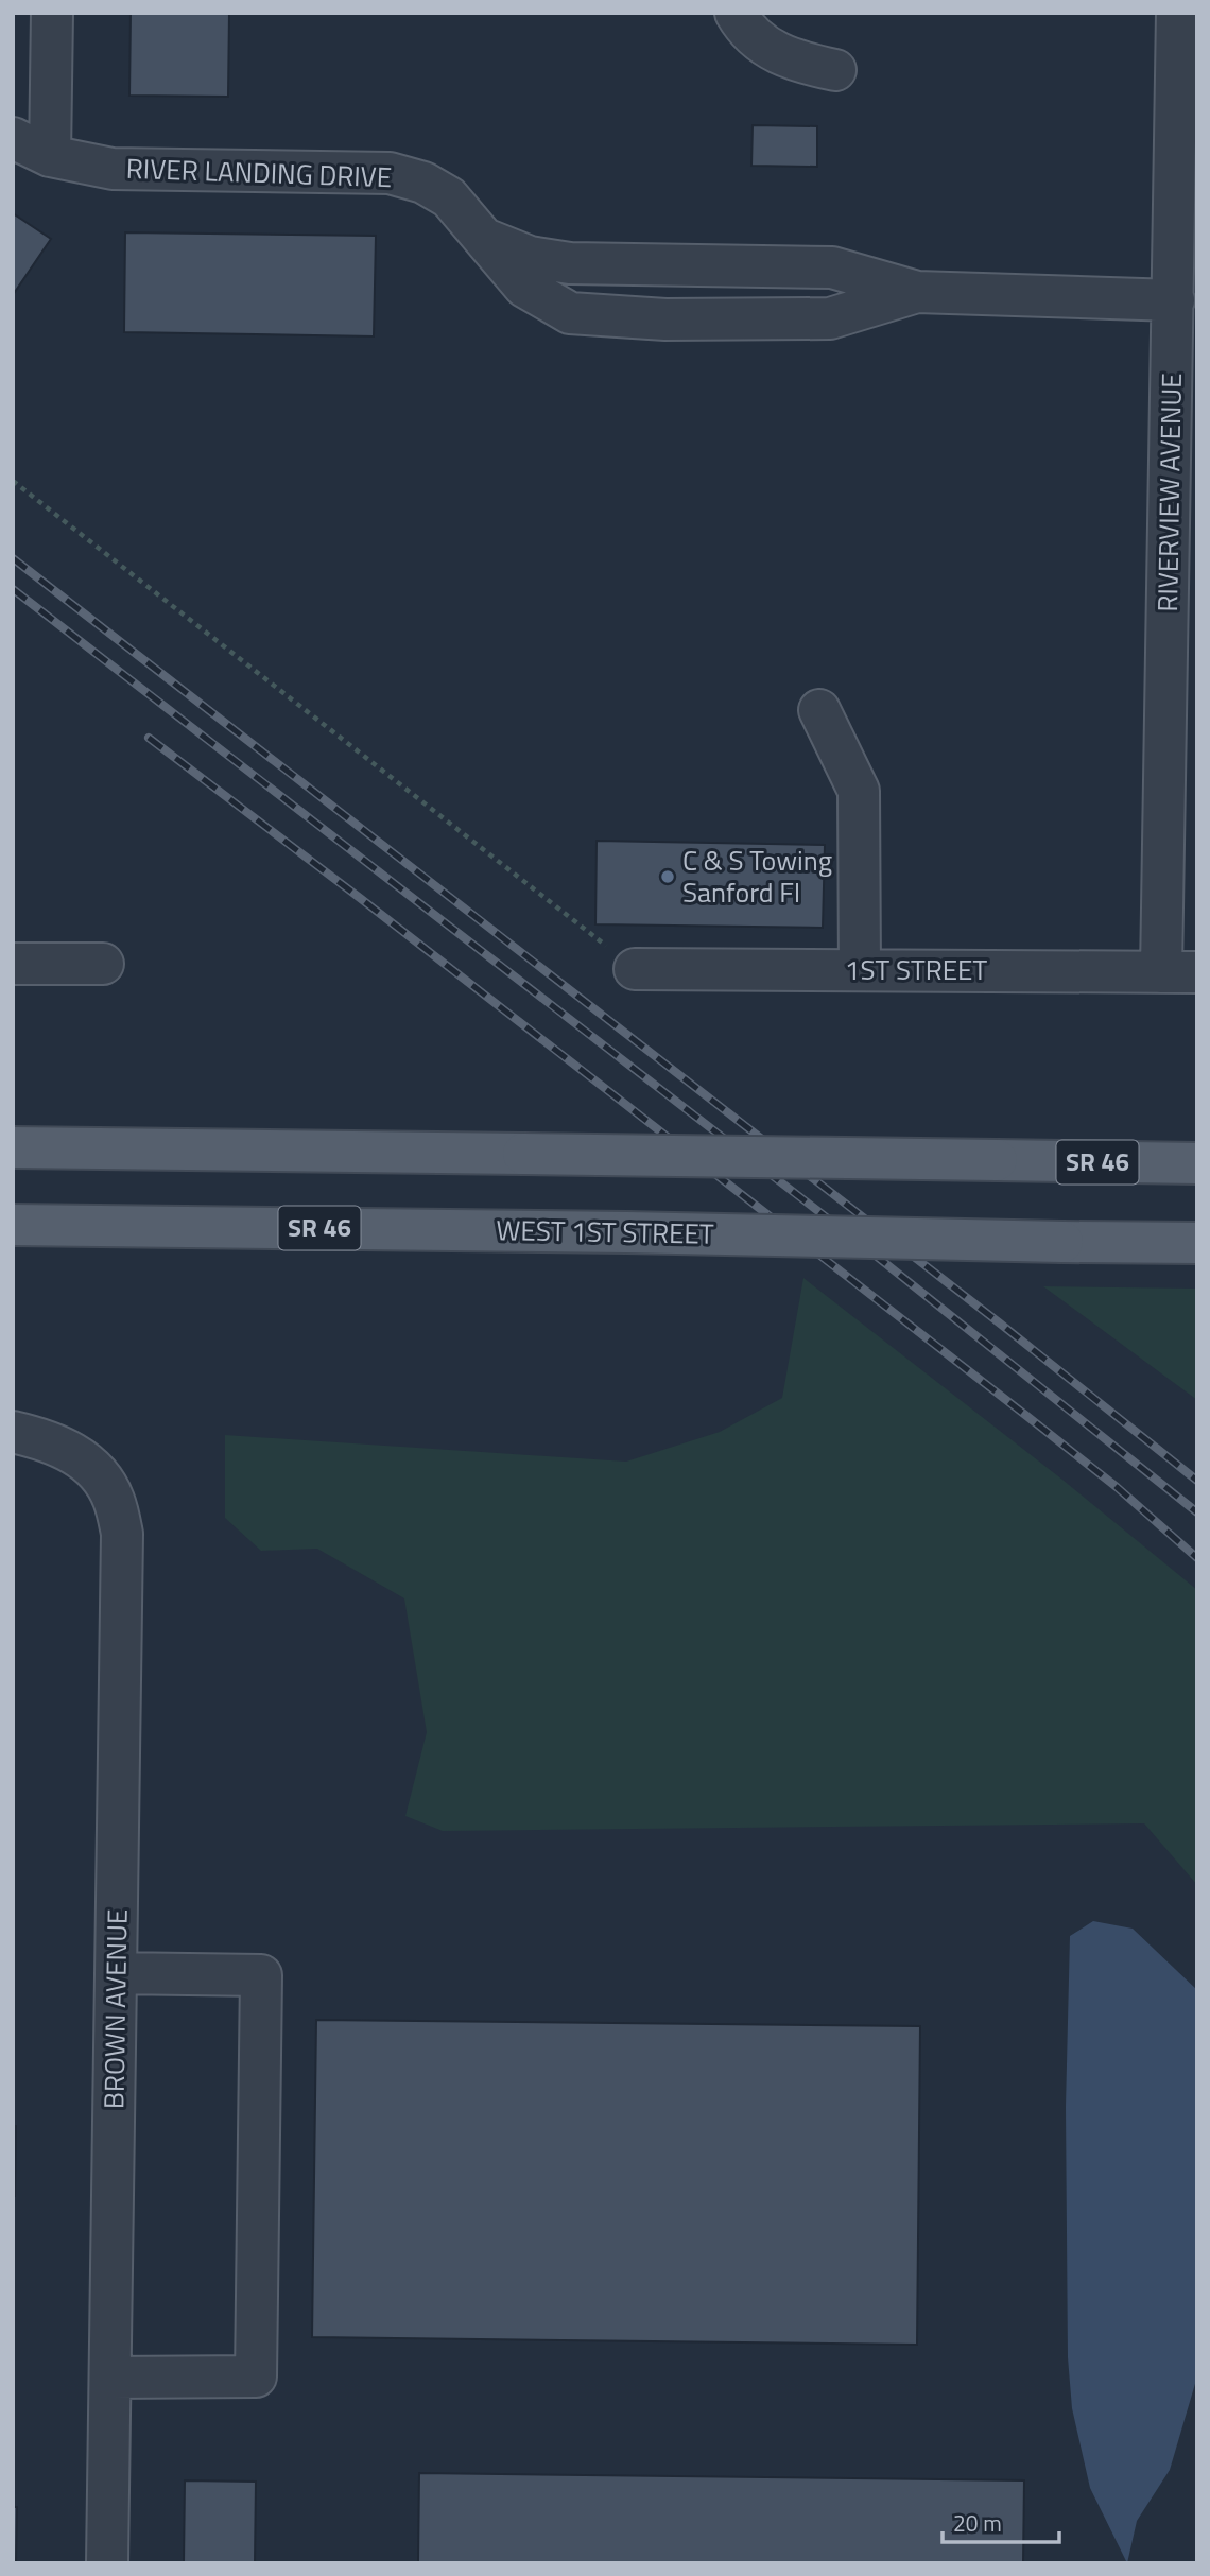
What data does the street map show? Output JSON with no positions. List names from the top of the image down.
{
  "streets": {
    "main road": ["SR 46", "WEST 1ST STREET"],
    "street": [
      "RIVER LANDING DRIVE",
      "RIVERVIEW AVENUE",
      "1ST STREET",
      "BROWN AVENUE"
    ]
  },
  "crossings": [
    ["RIVER LANDING DRIVE", "RIVERVIEW AVENUE"],
    ["RIVERVIEW AVENUE", "1ST STREET"]
  ],
  "places": ["C & S Towing Sanford Fl"],
  "scale_bar": "20 m"
}
